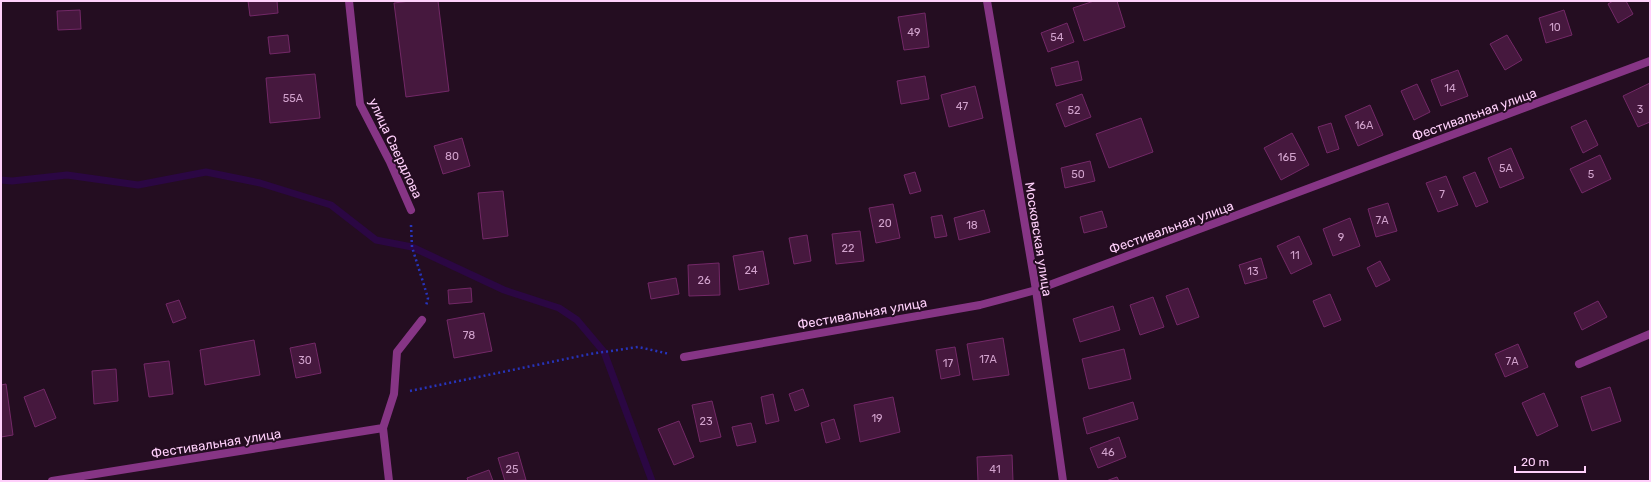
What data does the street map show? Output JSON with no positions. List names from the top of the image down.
{
  "streets": {
    "street": ["Фестивальная улица", "улица Свердлова", "Московская улица"]
  },
  "crossings": [
    ["Фестивальная улица", "Московская улица"]
  ],
  "house_numbers": [
    "10",
    "49",
    "54",
    "14",
    "55А",
    "47",
    "3",
    "52",
    "16А",
    "80",
    "16Б",
    "5А",
    "50",
    "5",
    "7",
    "7А",
    "20",
    "18",
    "9",
    "22",
    "11",
    "24",
    "13",
    "26",
    "78",
    "17А",
    "30",
    "7А",
    "17",
    "19",
    "23",
    "46",
    "25",
    "41"
  ],
  "scale_bar": "20 m"
}
